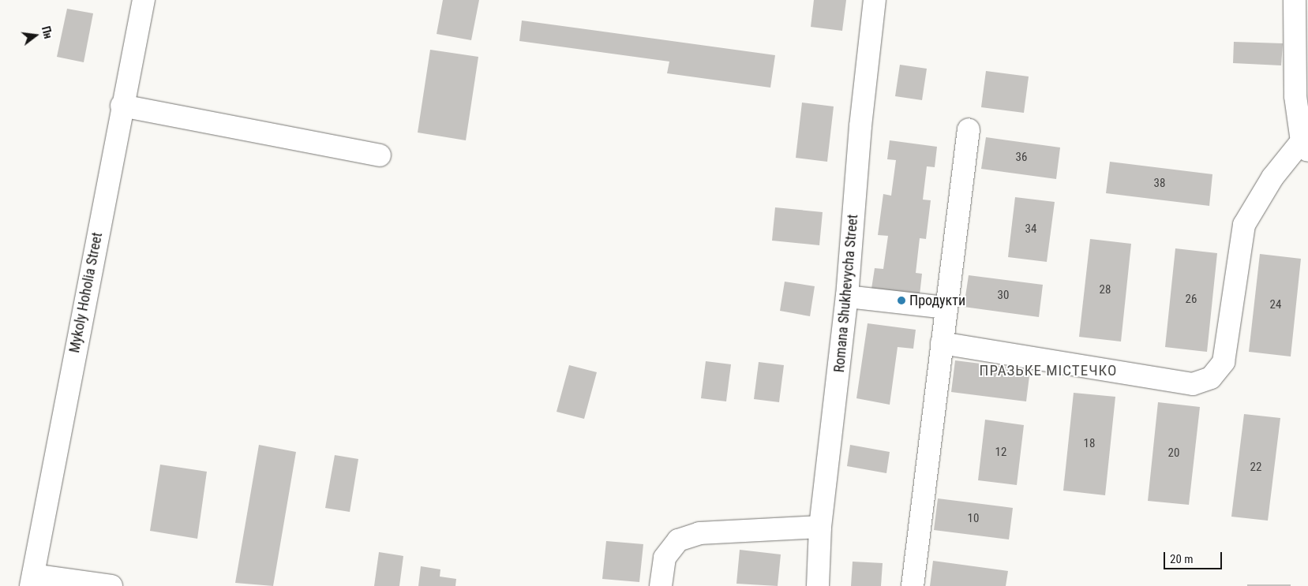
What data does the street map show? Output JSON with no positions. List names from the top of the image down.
{
  "streets": {
    "street": ["Mykoly Hoholia Street", "Romana Shukhevycha Street"]
  },
  "districts": ["ПРАЗЬКЕ МІСТЕЧКО"],
  "places": ["Продукти"],
  "house_numbers": [
    "36",
    "38",
    "34",
    "28",
    "30",
    "26",
    "24",
    "18",
    "12",
    "20",
    "22",
    "10"
  ],
  "scale_bar": "20 m",
  "north": "right"
}
